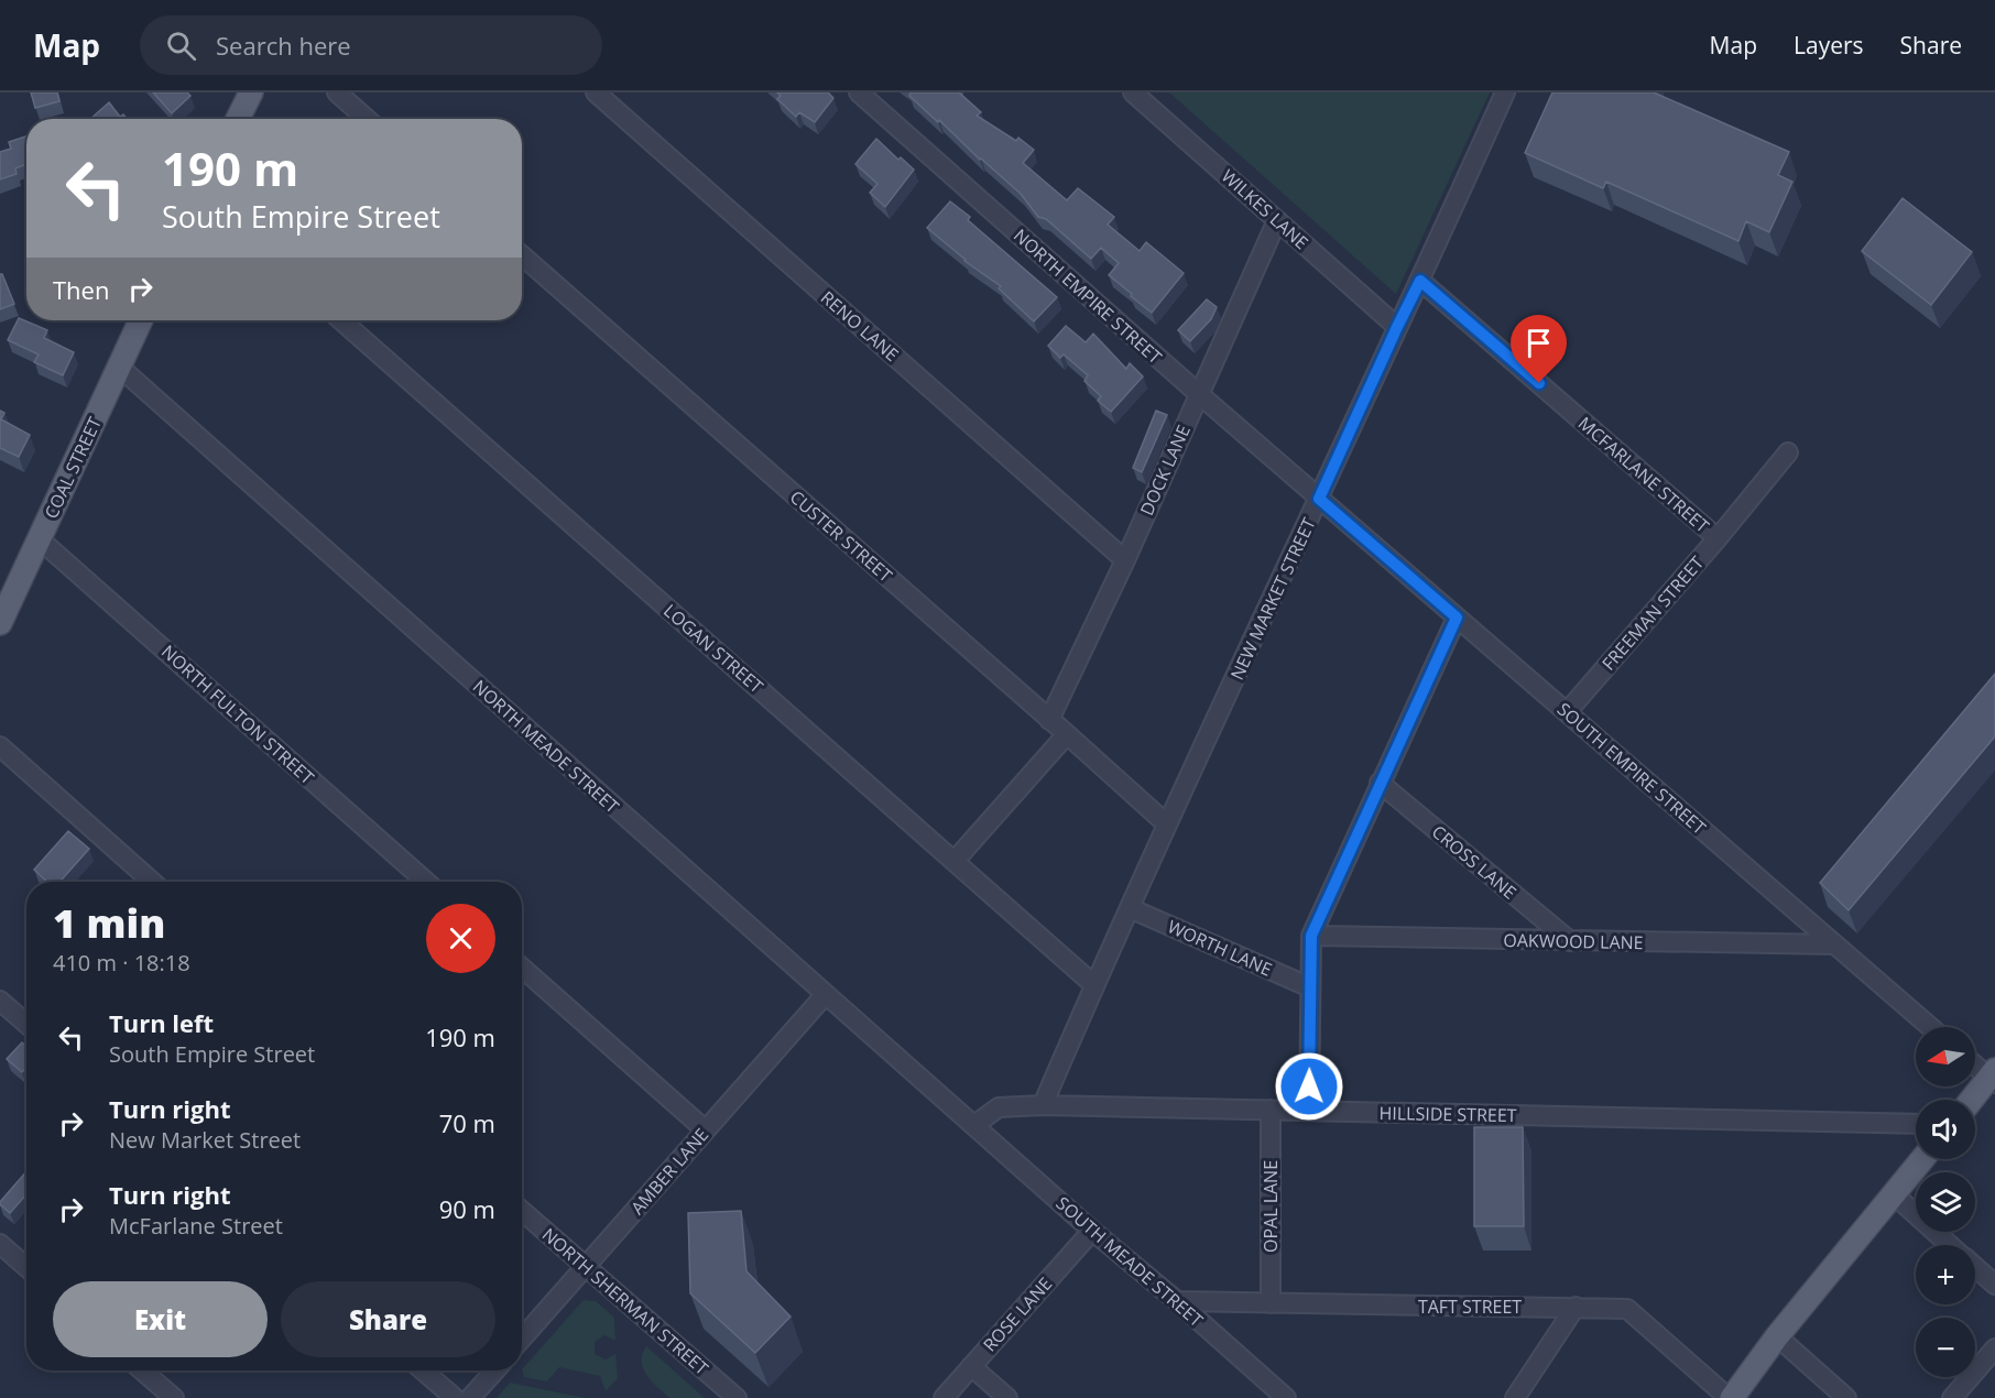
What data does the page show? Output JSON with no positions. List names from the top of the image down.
{
  "streets": {
    "main road": ["COAL STREET"],
    "street": [
      "WILKES LANE",
      "NORTH EMPIRE STREET",
      "RENO LANE",
      "DOCK LANE",
      "MCFARLANE STREET",
      "CUSTER STREET",
      "NEW MARKET STREET",
      "FREEMAN STREET",
      "LOGAN STREET",
      "NORTH FULTON STREET",
      "NORTH MEADE STREET",
      "SOUTH EMPIRE STREET",
      "CROSS LANE",
      "OAKWOOD LANE",
      "WORTH LANE",
      "HILLSIDE STREET",
      "AMBER LANE",
      "OPAL LANE",
      "SOUTH MEADE STREET",
      "NORTH SHERMAN STREET",
      "TAFT STREET",
      "ROSE LANE"
    ]
  },
  "crossings": [
    ["WILKES LANE", "DOCK LANE"],
    ["WILKES LANE", "NEW MARKET STREET"],
    ["NORTH EMPIRE STREET", "DOCK LANE"],
    ["NORTH EMPIRE STREET", "NEW MARKET STREET"],
    ["NORTH EMPIRE STREET", "SOUTH EMPIRE STREET"],
    ["RENO LANE", "DOCK LANE"],
    ["COAL STREET", "NORTH FULTON STREET"],
    ["COAL STREET", "NORTH MEADE STREET"],
    ["DOCK LANE", "CUSTER STREET"],
    ["MCFARLANE STREET", "NEW MARKET STREET"],
    ["MCFARLANE STREET", "FREEMAN STREET"],
    ["CUSTER STREET", "NEW MARKET STREET"],
    ["NEW MARKET STREET", "LOGAN STREET"],
    ["NEW MARKET STREET", "SOUTH EMPIRE STREET"],
    ["NEW MARKET STREET", "WORTH LANE"],
    ["NEW MARKET STREET", "HILLSIDE STREET"],
    ["FREEMAN STREET", "SOUTH EMPIRE STREET"],
    ["NORTH MEADE STREET", "HILLSIDE STREET"],
    ["NORTH MEADE STREET", "AMBER LANE"],
    ["NORTH MEADE STREET", "SOUTH MEADE STREET"],
    ["SOUTH EMPIRE STREET", "OAKWOOD LANE"],
    ["CROSS LANE", "OAKWOOD LANE"],
    ["HILLSIDE STREET", "OPAL LANE"],
    ["HILLSIDE STREET", "SOUTH MEADE STREET"],
    ["AMBER LANE", "NORTH SHERMAN STREET"],
    ["OPAL LANE", "TAFT STREET"],
    ["SOUTH MEADE STREET", "TAFT STREET"],
    ["SOUTH MEADE STREET", "ROSE LANE"]
  ],
  "north": "left",
  "page": {
    "header": "Map",
    "search": "Search here",
    "nav": ["Map", "Layers", "Share"],
    "turn": ["190 m", "South Empire Street"],
    "then": "Then",
    "heading": ["1 min", "410 m · 18:18"],
    "list": [
      {
        "name": "Turn left",
        "note": "South Empire Street",
        "value": "190 m"
      },
      {
        "name": "Turn right",
        "note": "New Market Street",
        "value": "70 m"
      },
      {
        "name": "Turn right",
        "note": "McFarlane Street",
        "value": "90 m"
      }
    ],
    "map_buttons": ["+", "−"],
    "buttons": ["Exit", "Share"]
  }
}
